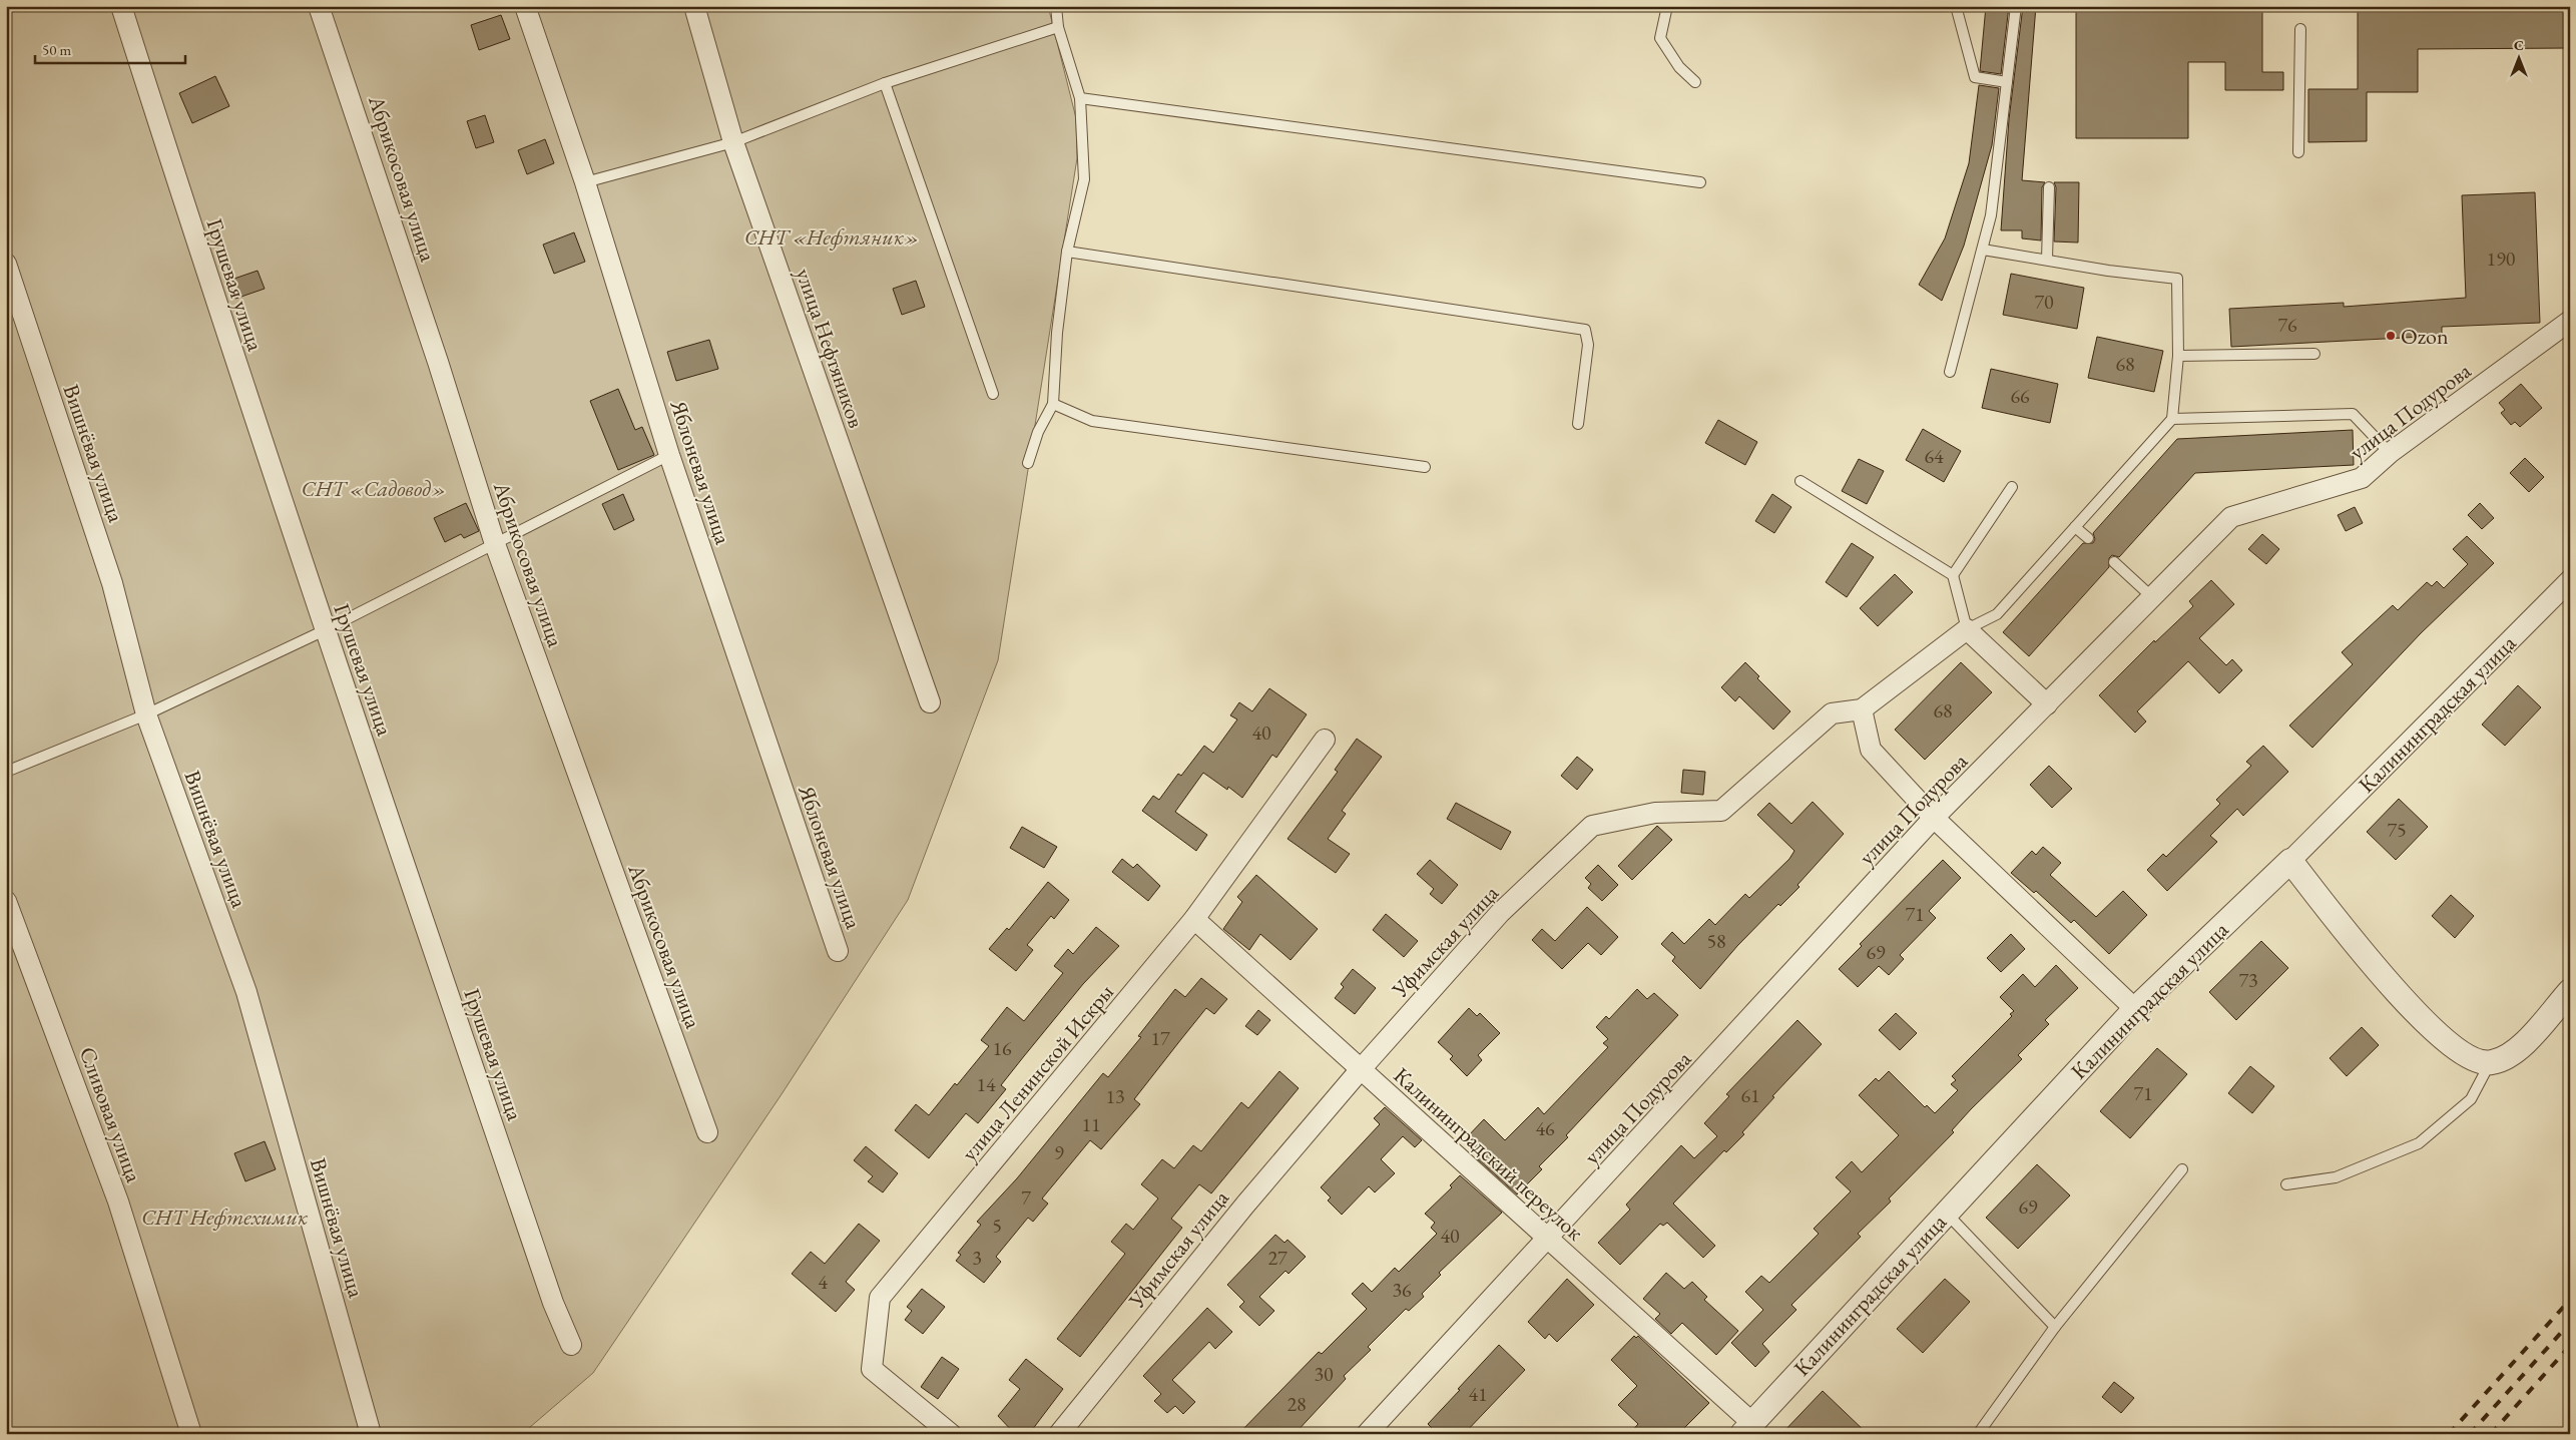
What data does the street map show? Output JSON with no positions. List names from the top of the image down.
{
  "streets": {
    "street": [
      "Абрикосовая улица",
      "Грушевая улица",
      "улица Нефтяников",
      "улица Подурова",
      "Вишнёвая улица",
      "Яблоневая улица",
      "Калининградская улица",
      "Уфимская улица",
      "улица Ленинской Искры",
      "Сливовая улица",
      "Калининградский переулок"
    ]
  },
  "crossings": [
    ["улица Подурова", "Калининградский переулок"],
    ["Калининградская улица", "Калининградский переулок"],
    ["Уфимская улица", "Калининградский переулок"],
    ["улица Ленинской Искры", "Калининградский переулок"]
  ],
  "parks": ["СНТ «Нефтяник»", "СНТ «Садовод»", "СНТ Нефтехимик"],
  "places": ["Ozon"],
  "house_numbers": [
    "190",
    "70",
    "76",
    "68",
    "66",
    "64",
    "68",
    "40",
    "75",
    "71",
    "58",
    "69",
    "73",
    "17",
    "16",
    "14",
    "71",
    "61",
    "13",
    "11",
    "46",
    "9",
    "7",
    "69",
    "5",
    "40",
    "3",
    "27",
    "4",
    "36",
    "30",
    "41",
    "28"
  ],
  "scale_bar": "50 m",
  "north": "top"
}
